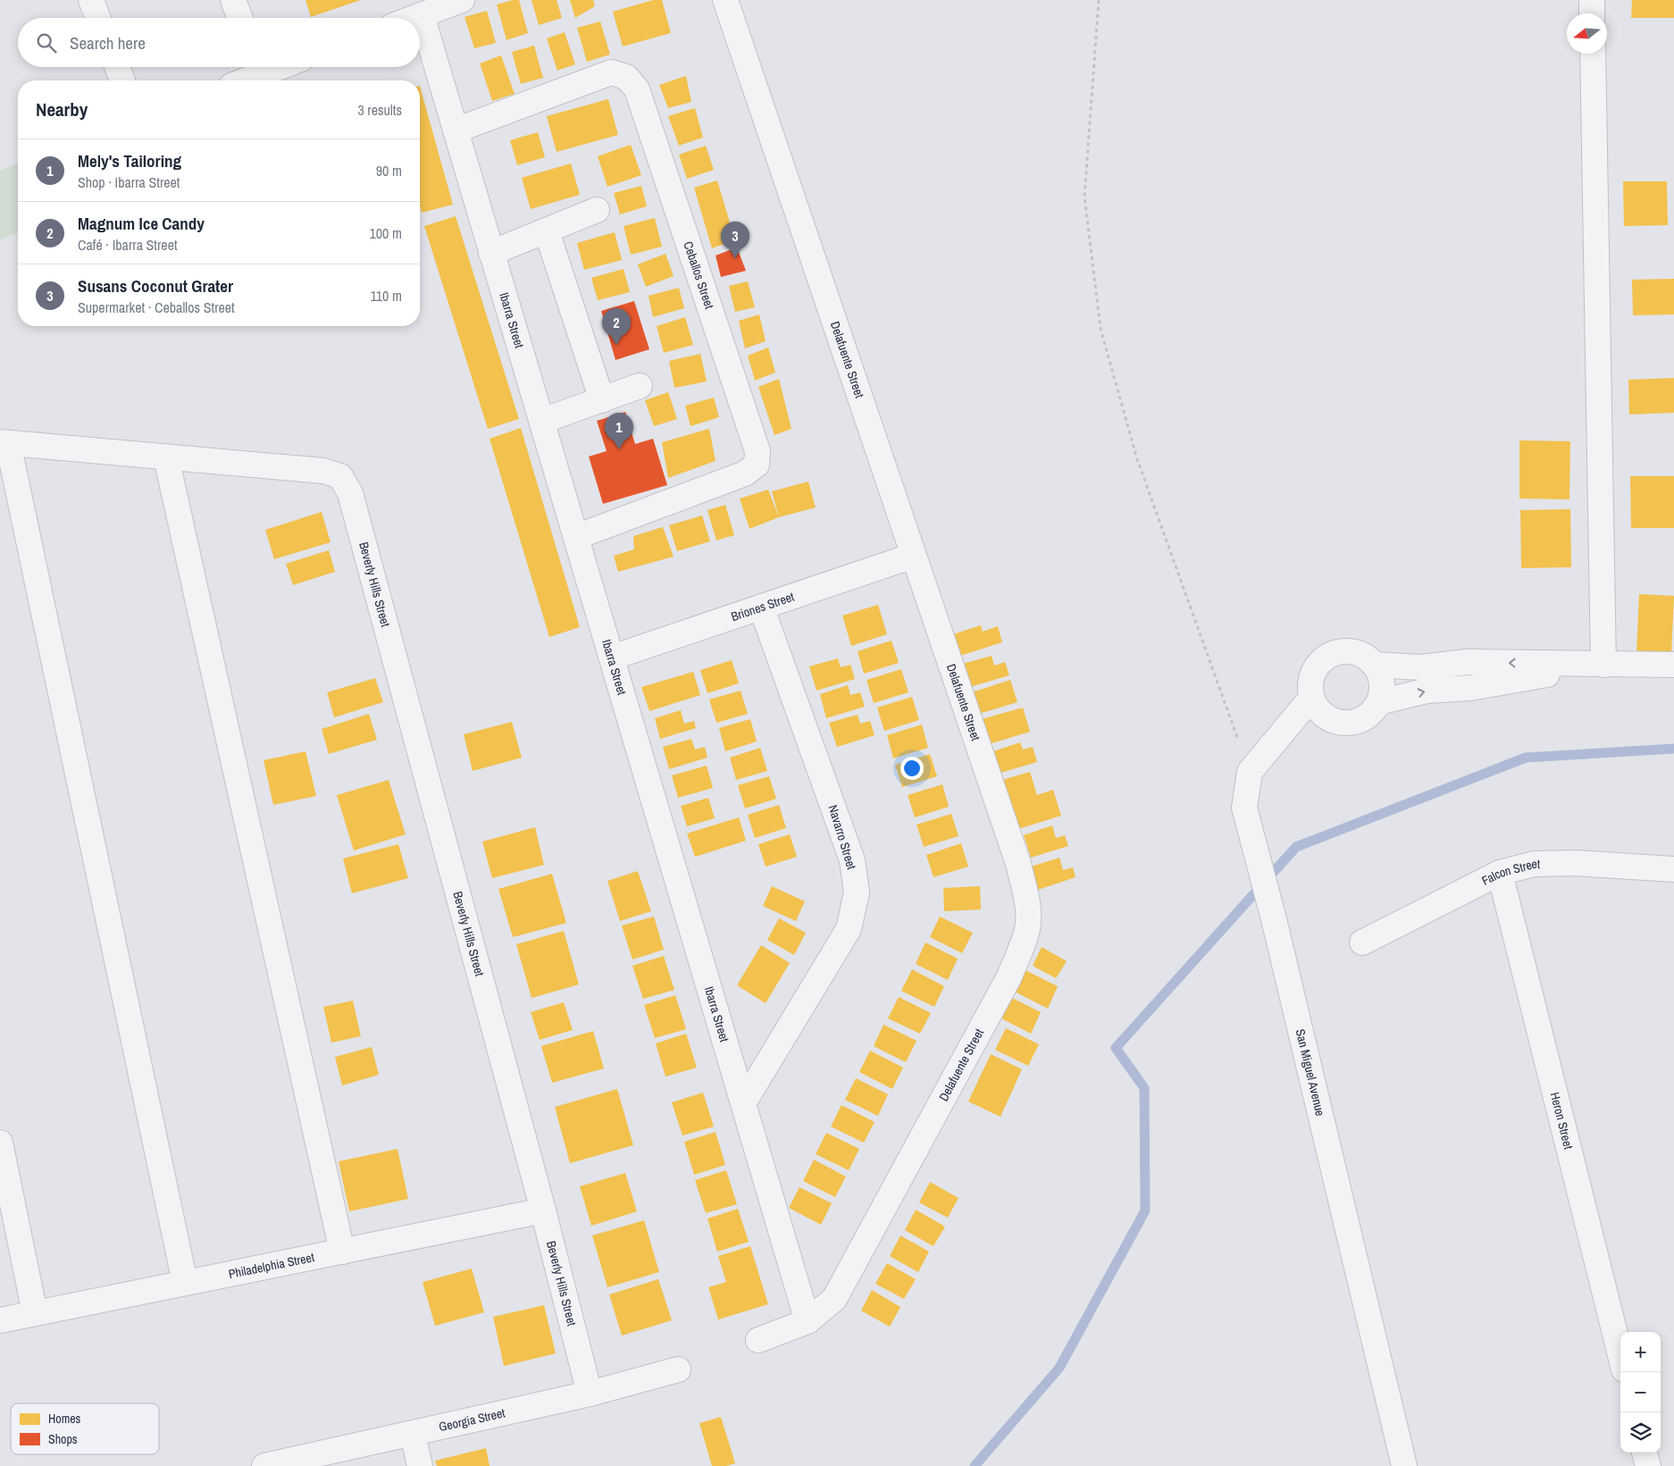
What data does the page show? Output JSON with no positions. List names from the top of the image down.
{
  "streets": {
    "street": [
      "Ceballos Street",
      "Ibarra Street",
      "Delafuente Street",
      "Beverly Hills Street",
      "Briones Street",
      "Navarro Street",
      "Falcon Street",
      "San Miguel Avenue",
      "Heron Street",
      "Philadelphia Street",
      "Georgia Street"
    ]
  },
  "crossings": [
    ["Ceballos Street", "Ibarra Street"],
    ["Ibarra Street", "Delafuente Street"],
    ["Ibarra Street", "Briones Street"],
    ["Ibarra Street", "Navarro Street"],
    ["Delafuente Street", "Briones Street"],
    ["Beverly Hills Street", "Philadelphia Street"],
    ["Beverly Hills Street", "Georgia Street"],
    ["Briones Street", "Navarro Street"],
    ["Falcon Street", "Heron Street"]
  ],
  "legend": ["Homes", "Shops"],
  "north": "left",
  "page": {
    "search": "Search here",
    "heading": ["Nearby", "3 results"],
    "list": [
      {
        "mark": "1",
        "name": "Mely's Tailoring",
        "note": "Shop · Ibarra Street",
        "value": "90 m"
      },
      {
        "mark": "2",
        "name": "Magnum Ice Candy",
        "note": "Café · Ibarra Street",
        "value": "100 m"
      },
      {
        "mark": "3",
        "name": "Susans Coconut Grater",
        "note": "Supermarket · Ceballos Street",
        "value": "110 m"
      }
    ],
    "pins": ["3", "2", "1"],
    "map_buttons": ["+", "−"]
  }
}
